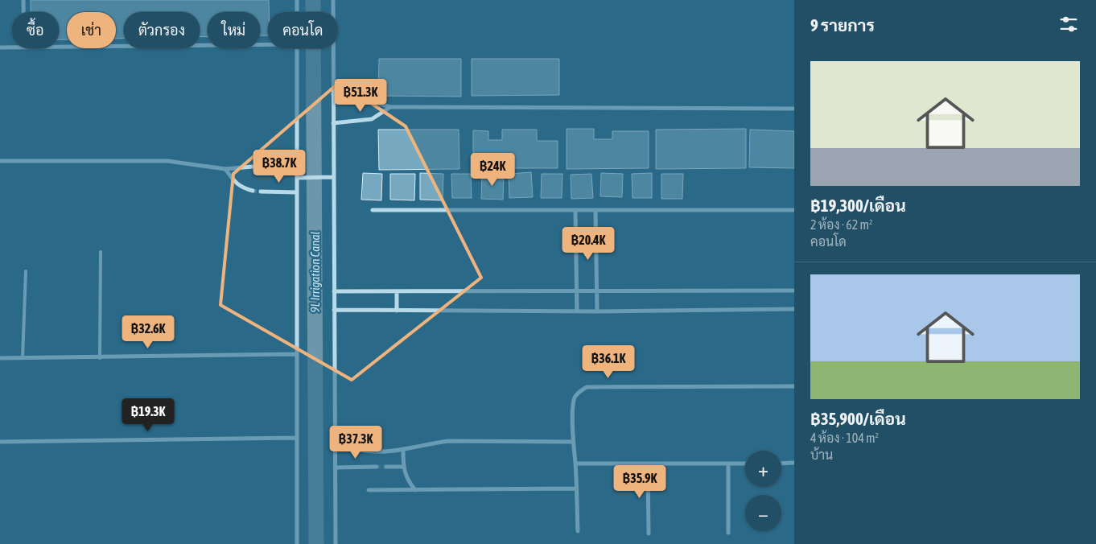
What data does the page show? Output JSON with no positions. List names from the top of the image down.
{
  "water": ["9L Irrigation Canal"],
  "page": {
    "heading": "9 รายการ",
    "chip": [
      "ซื้อ",
      "เช่า",
      "ตัวกรอง",
      "ใหม่",
      "คอนโด"
    ],
    "list": [
      {
        "name": "฿19,300/เดือน",
        "note": "2 ห้อง · 62 m² · คอนโด"
      },
      {
        "name": "฿35,900/เดือน",
        "note": "4 ห้อง · 104 m² · บ้าน"
      }
    ],
    "price": [
      "฿51.3K",
      "฿38.7K",
      "฿24K",
      "฿20.4K",
      "฿32.6K",
      "฿36.1K",
      "฿19.3K",
      "฿37.3K",
      "฿35.9K"
    ],
    "map_buttons": ["+", "−"]
  }
}
